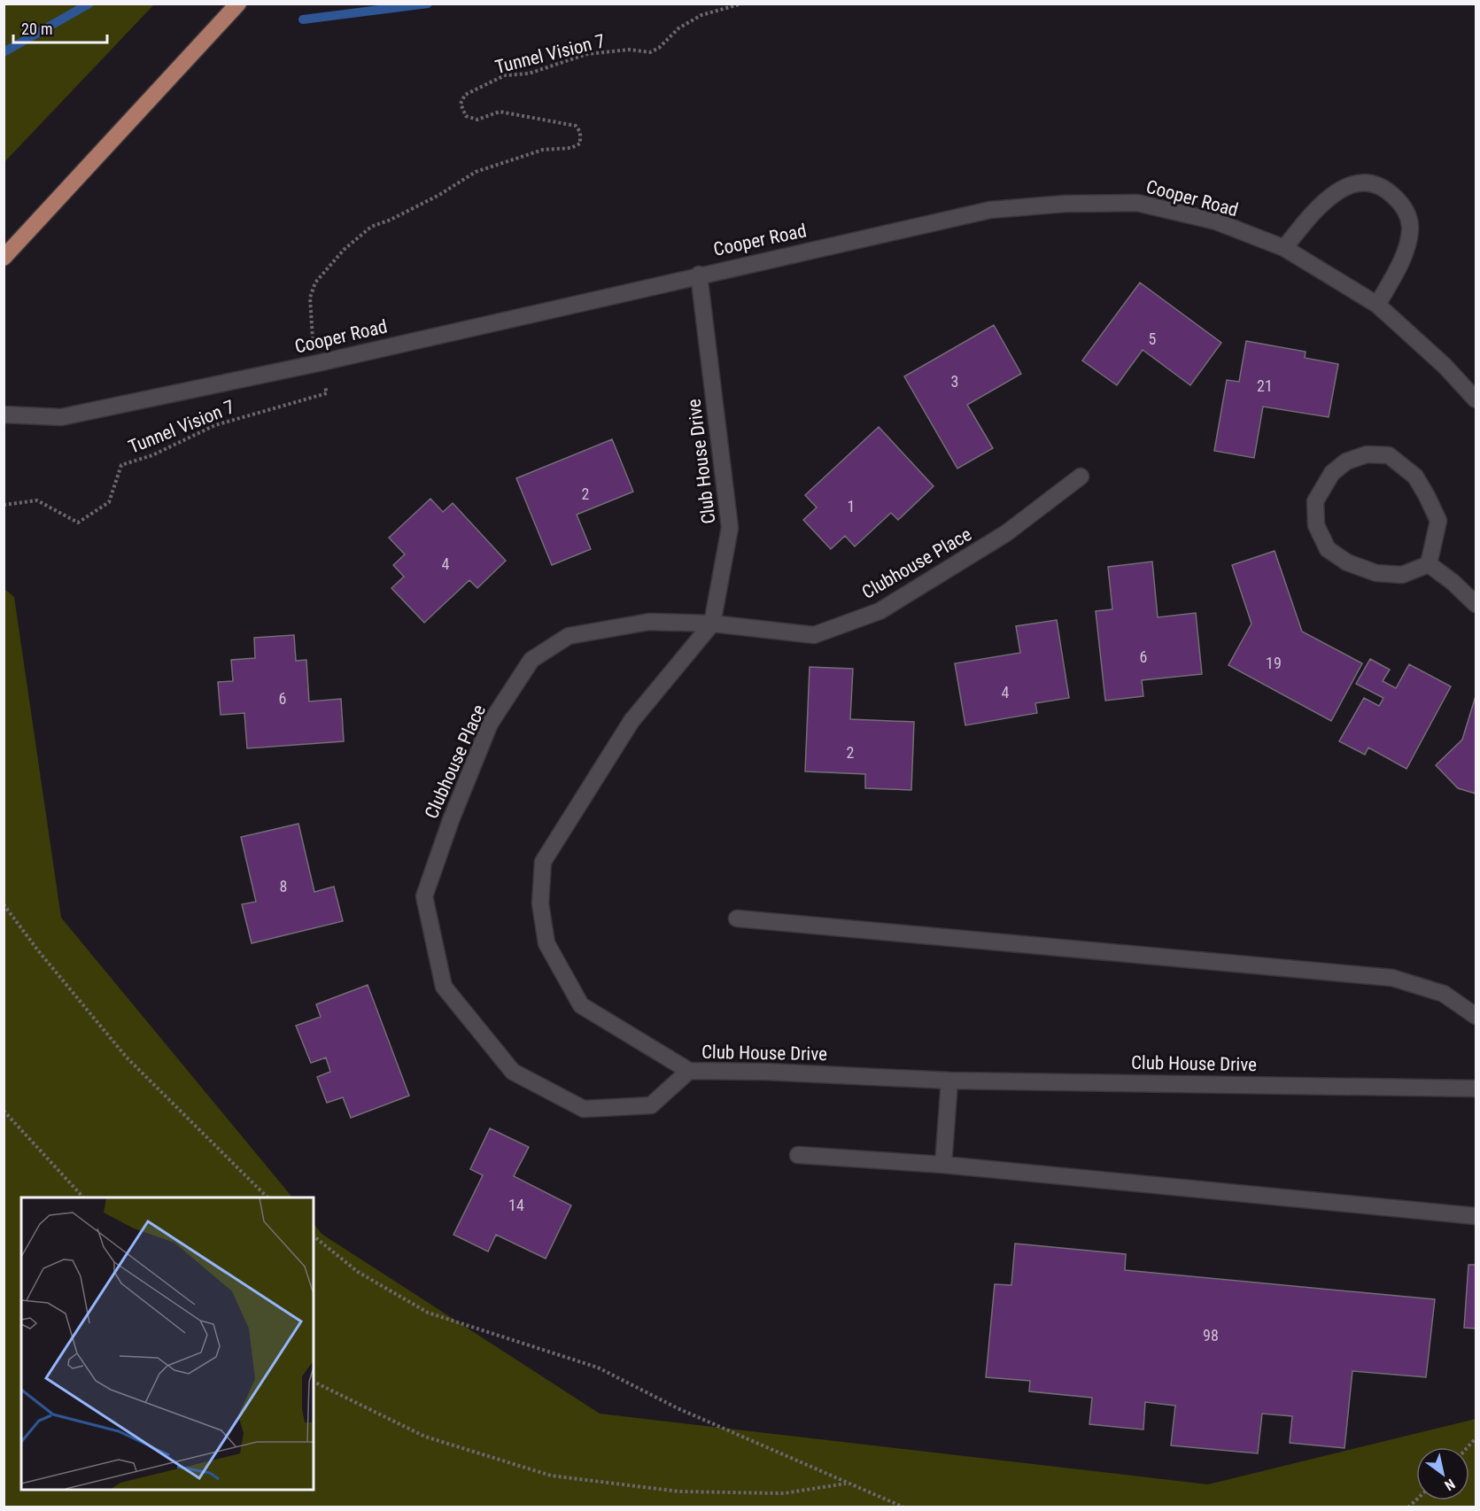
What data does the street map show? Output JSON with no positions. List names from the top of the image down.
{
  "streets": {
    "street": ["Cooper Road", "Club House Drive", "Clubhouse Place"],
    "path": ["Tunnel Vision 7"]
  },
  "crossings": [
    ["Cooper Road", "Club House Drive"],
    ["Club House Drive", "Clubhouse Place"]
  ],
  "house_numbers": [
    "5",
    "3",
    "21",
    "2",
    "1",
    "4",
    "6",
    "19",
    "4",
    "6",
    "2",
    "8",
    "14",
    "98"
  ],
  "scale_bar": "20 m",
  "north": "bottom right"
}
